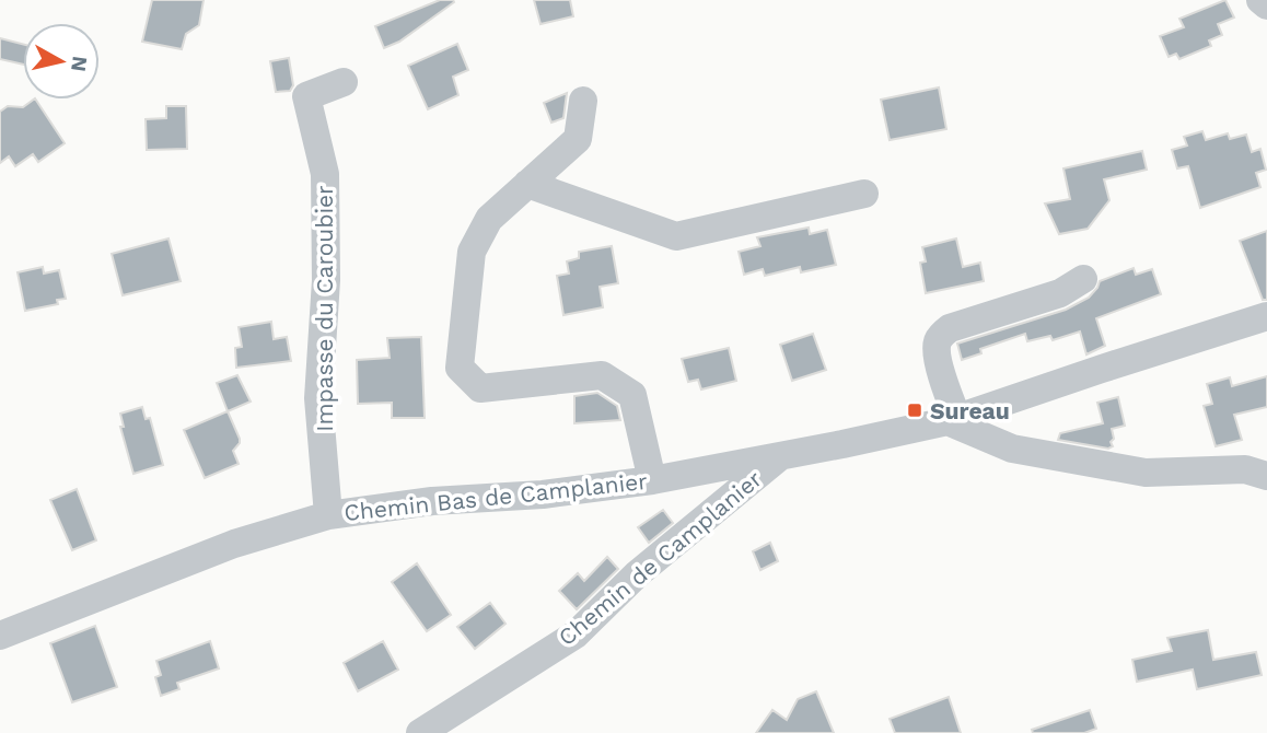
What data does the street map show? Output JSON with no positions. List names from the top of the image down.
{
  "streets": {
    "street": ["Impasse du Caroubier", "Chemin Bas de Camplanier", "Chemin de Camplanier"]
  },
  "crossings": [
    ["Impasse du Caroubier", "Chemin Bas de Camplanier"],
    ["Chemin Bas de Camplanier", "Chemin de Camplanier"]
  ],
  "places": {
    "transit": ["Sureau"]
  },
  "north": "right"
}
